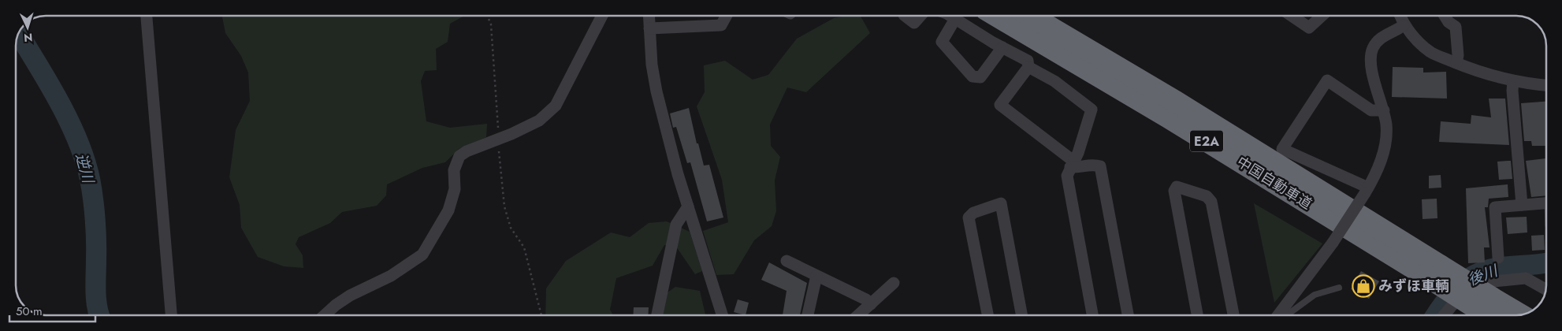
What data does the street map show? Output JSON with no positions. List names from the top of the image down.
{
  "streets": {
    "highway": ["E2A", "中国自動車道"]
  },
  "water": ["逆川", "後川"],
  "places": {
    "shop": ["みずほ車輌"]
  },
  "scale_bar": "50 m",
  "north": "bottom"
}
